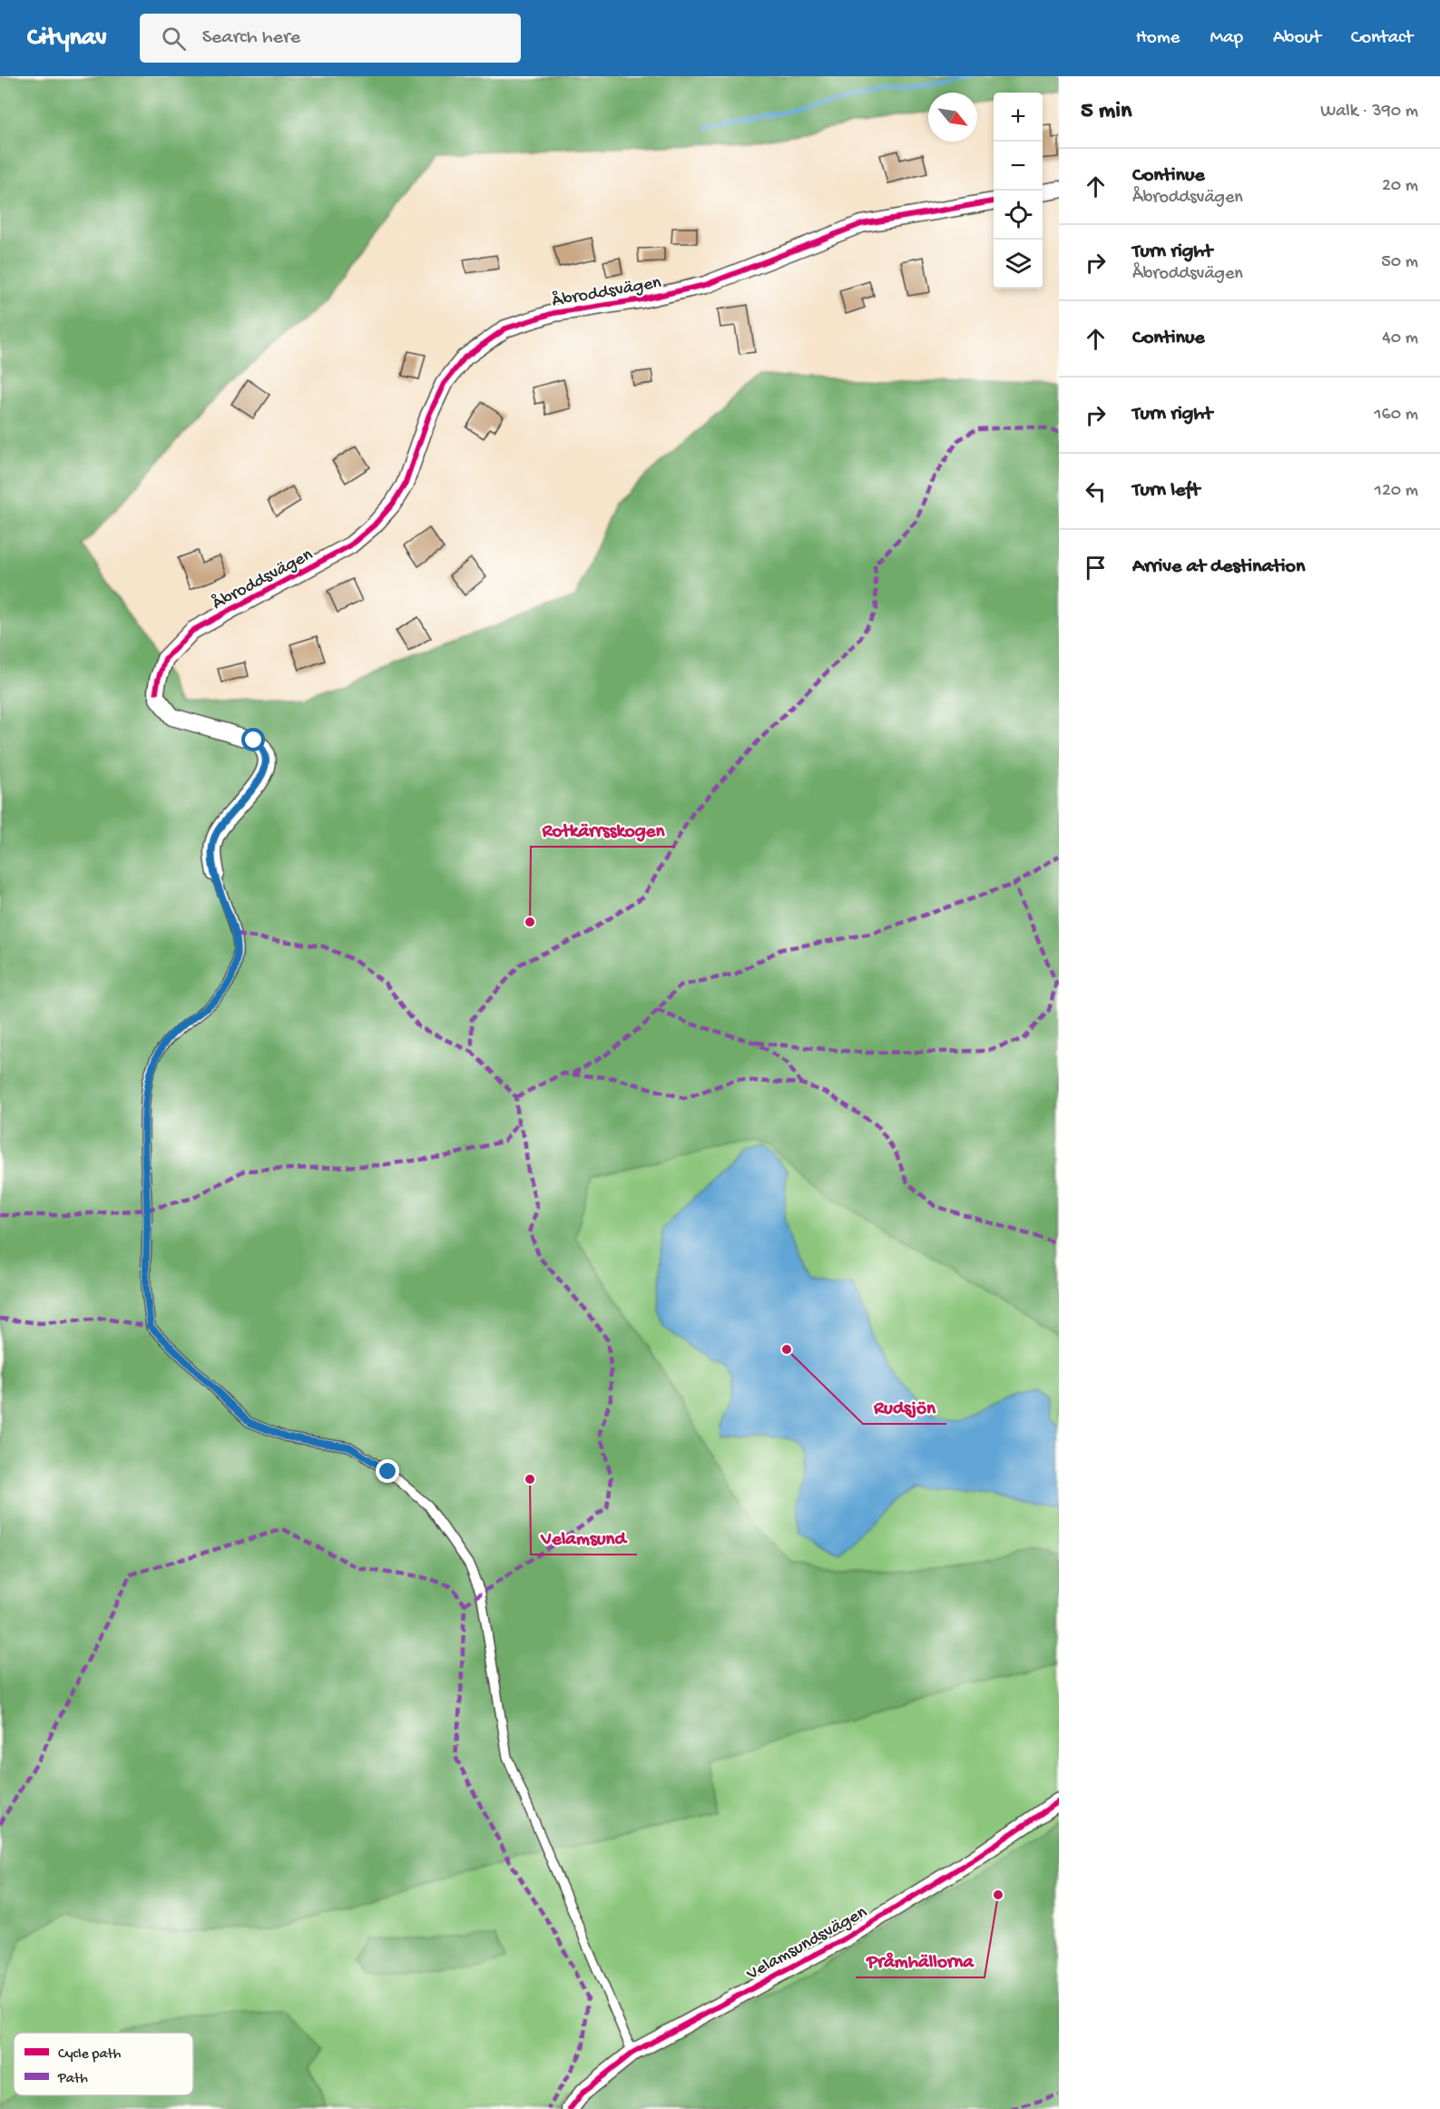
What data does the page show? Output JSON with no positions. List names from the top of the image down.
{
  "streets": {
    "street": ["Åbroddsvägen", "Velamsundsvägen"]
  },
  "places": [
    "Rotkärrsskogen",
    "Rudsjön",
    "Velamsund",
    "Pråmhällorna"
  ],
  "legend": ["Cycle path", "Path"],
  "north": "bottom right",
  "page": {
    "header": "Citynav",
    "search": "Search here",
    "nav": [
      "Home",
      "Map",
      "About",
      "Contact"
    ],
    "heading": ["5 min", "Walk · 390 m"],
    "map_buttons": ["+", "−"],
    "list": [
      ["Continue", "Åbroddsvägen", "20 m"],
      ["Turn right", "Åbroddsvägen", "50 m"],
      ["Continue", "40 m"],
      ["Turn right", "160 m"],
      ["Turn left", "120 m"],
      "Arrive at destination"
    ]
  }
}
